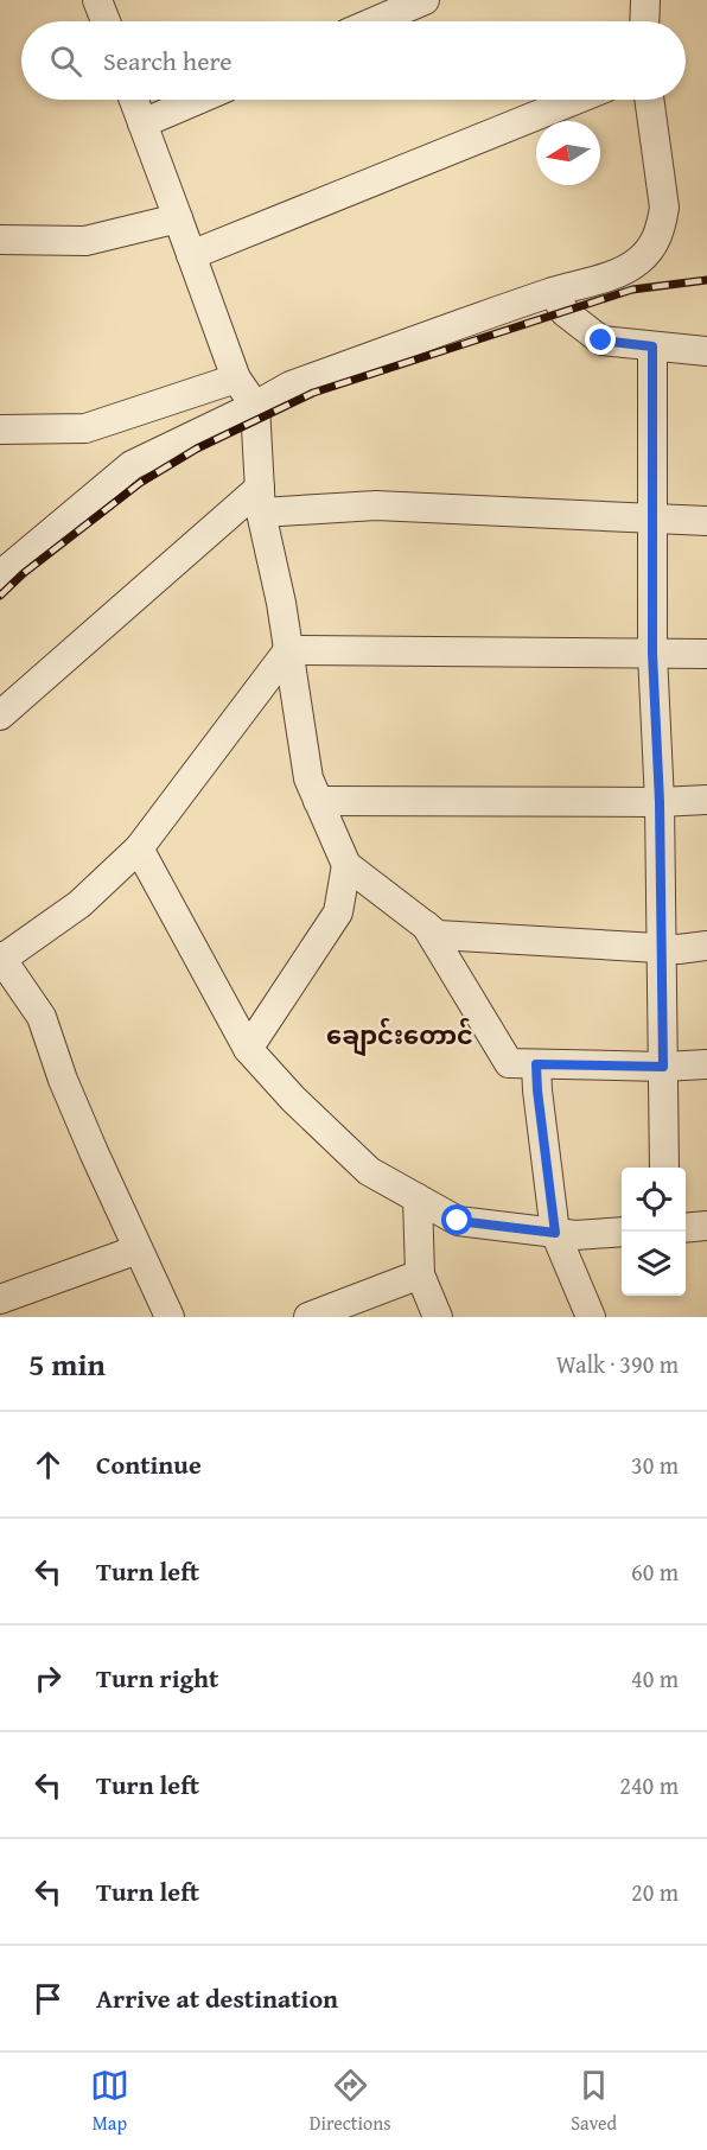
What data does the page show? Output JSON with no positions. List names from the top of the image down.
{
  "districts": ["ချောင်းတောင်"],
  "north": "left",
  "page": {
    "search": "Search here",
    "heading": ["5 min", "Walk · 390 m"],
    "list": [
      ["Continue", "30 m"],
      ["Turn left", "60 m"],
      ["Turn right", "40 m"],
      ["Turn left", "240 m"],
      ["Turn left", "20 m"],
      "Arrive at destination"
    ],
    "nav": ["Map", "Directions", "Saved"]
  }
}
